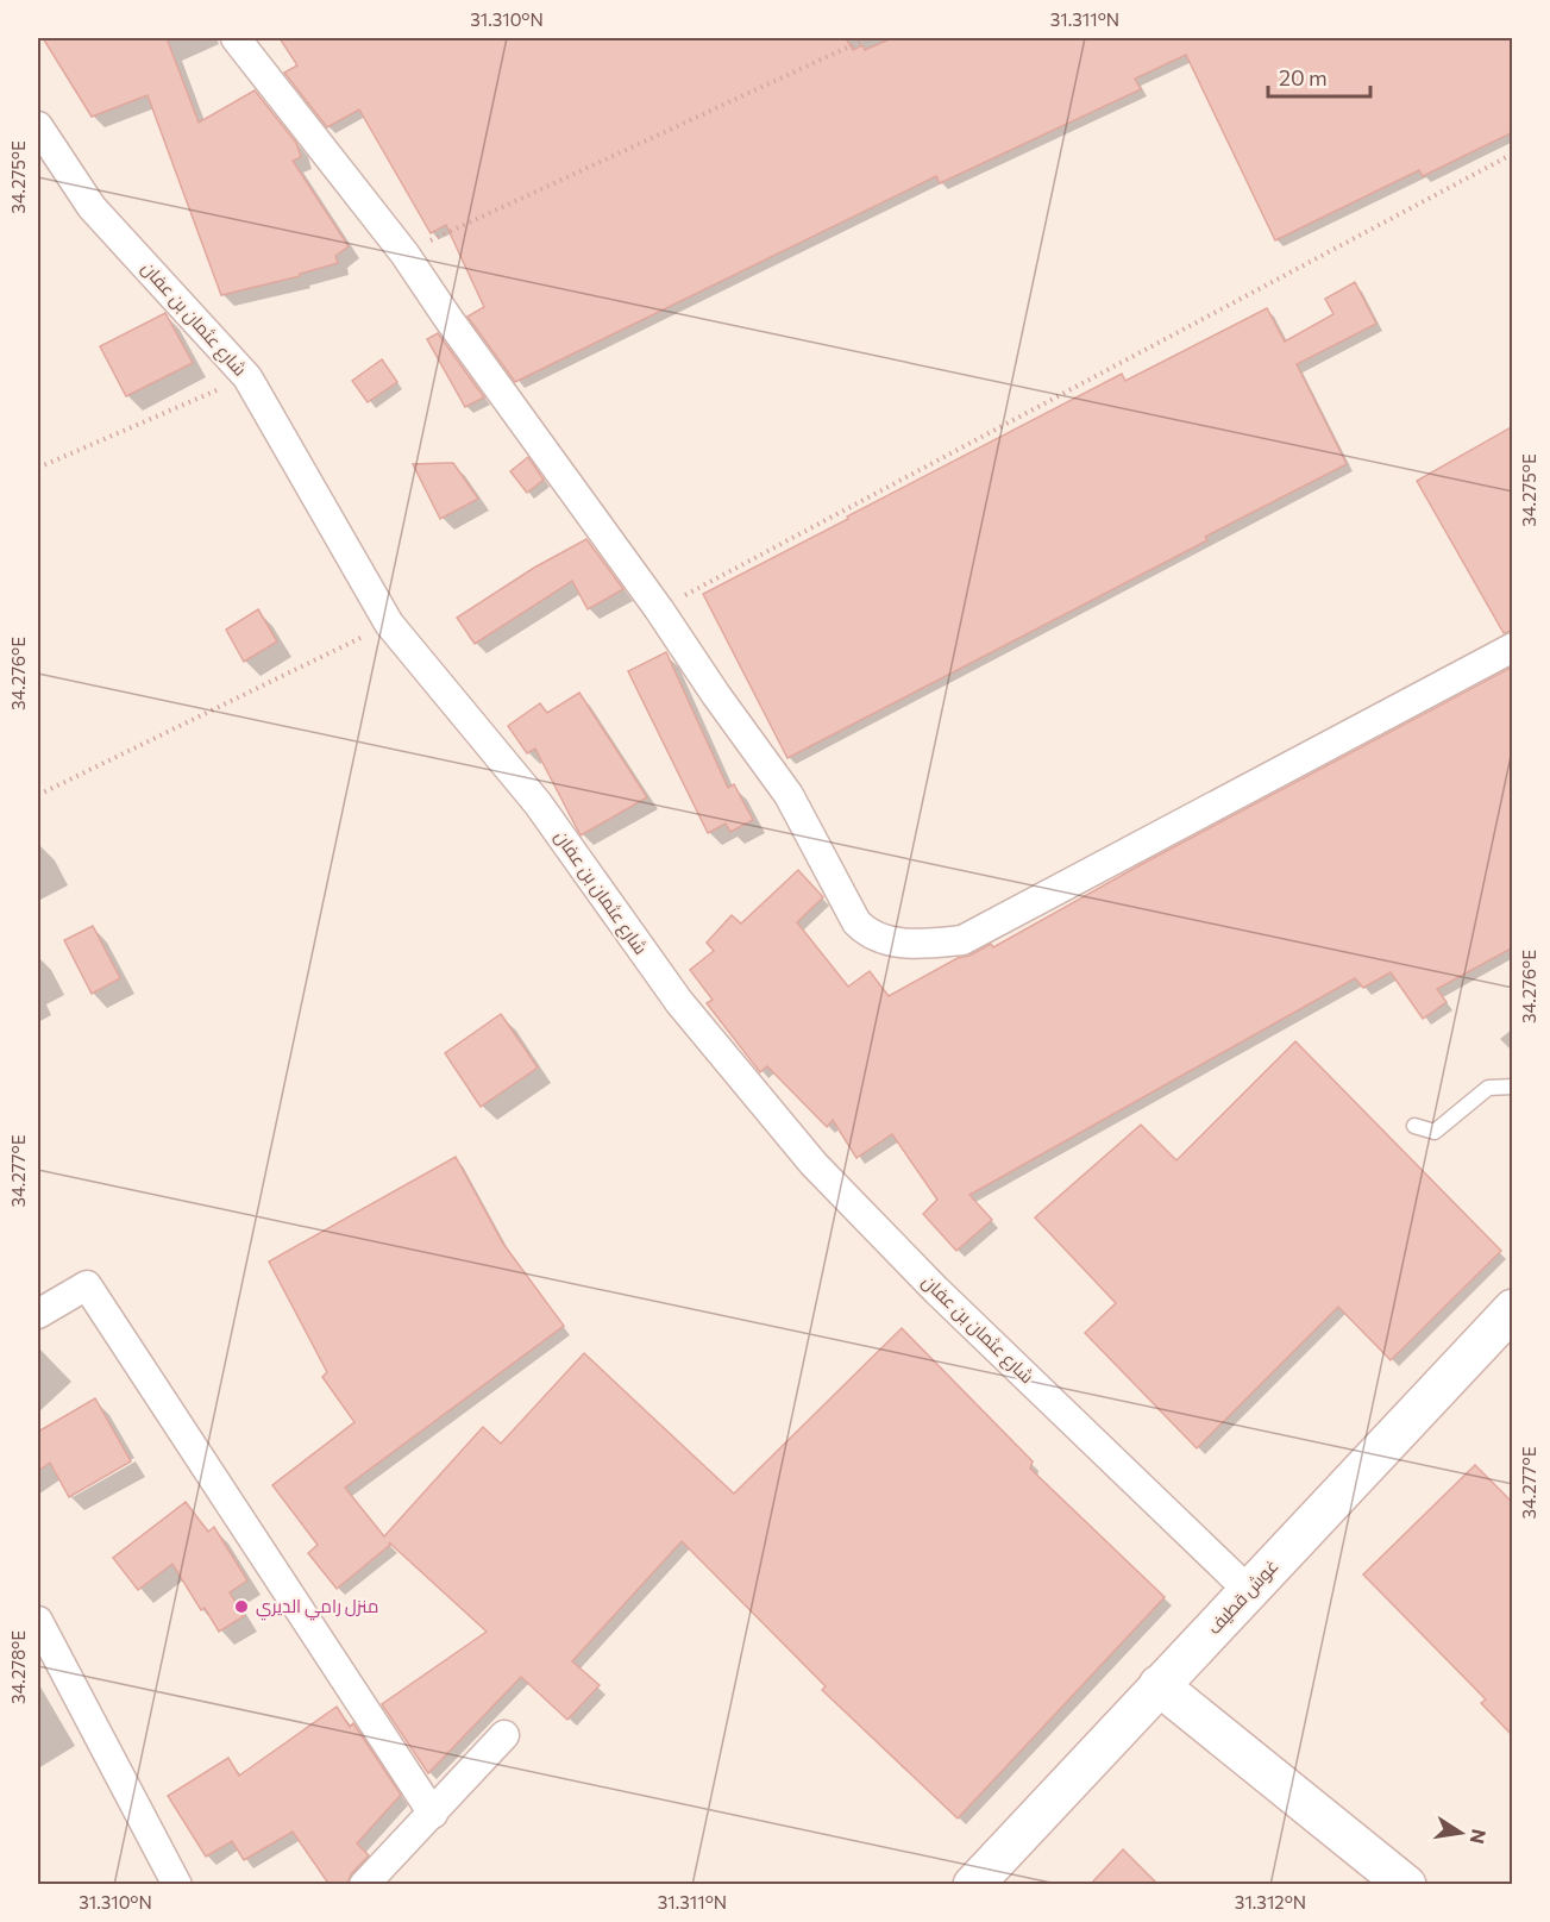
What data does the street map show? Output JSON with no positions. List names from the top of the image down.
{
  "streets": {
    "main road": ["غوش قطيف"],
    "street": ["شارع عثمان بن عفان"]
  },
  "crossings": [
    ["شارع عثمان بن عفان", "غوش قطيف"]
  ],
  "places": ["منزل رامي الديري"],
  "scale_bar": "20 m",
  "north": "right",
  "coordinates": [
    "31.310°N",
    "31.311°N",
    "34.275°E",
    "34.276°E",
    "34.277°E",
    "34.278°E",
    "31.312°N"
  ]
}
